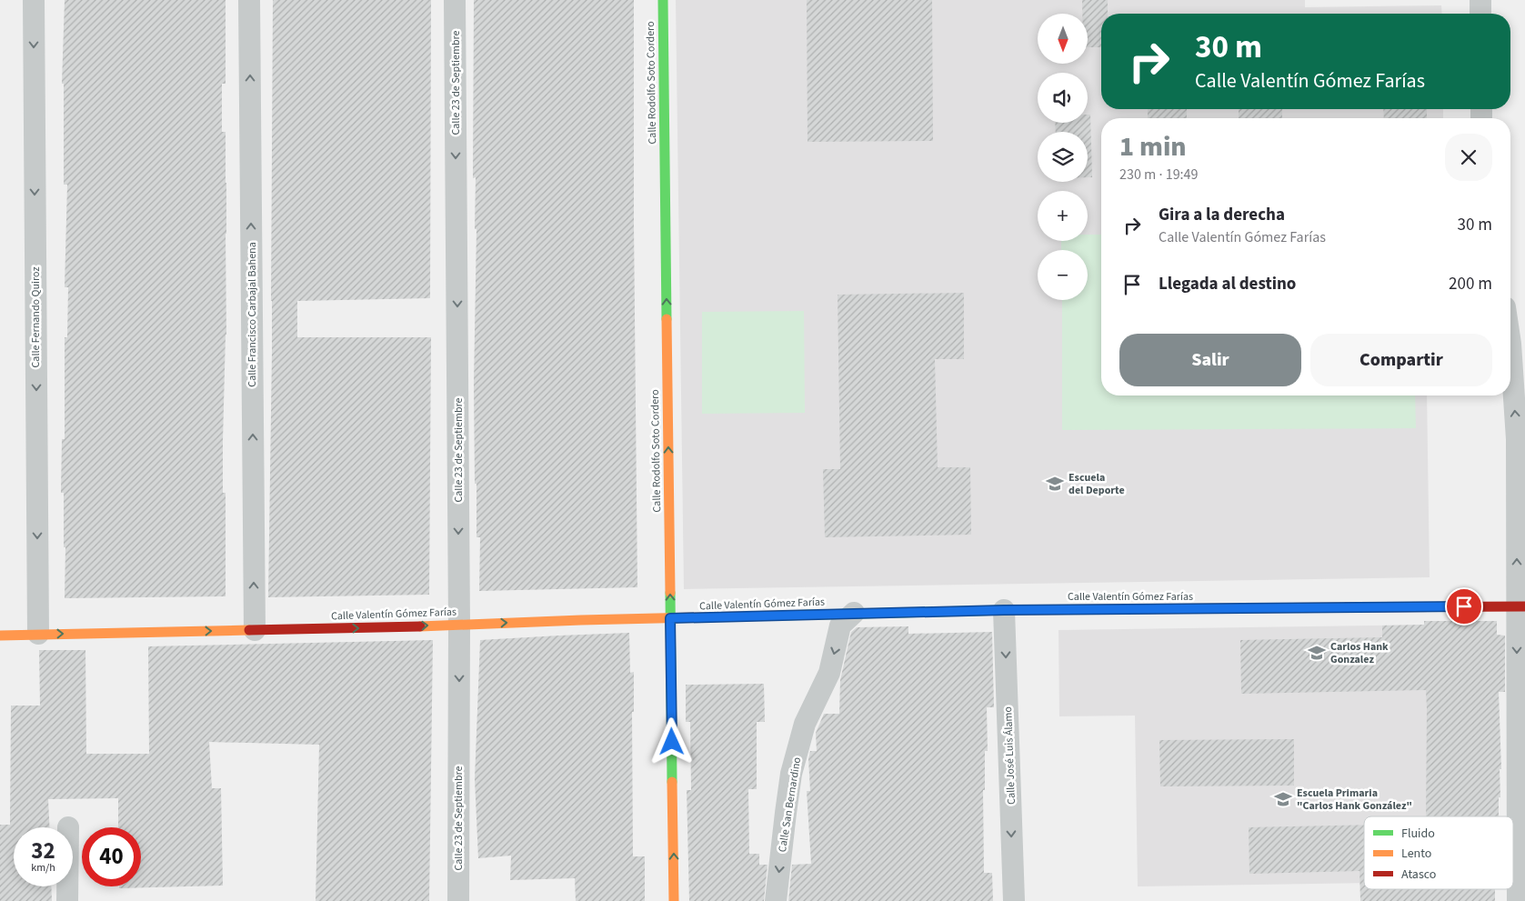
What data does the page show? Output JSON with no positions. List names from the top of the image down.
{
  "streets": {
    "main road": ["Calle Rodolfo Soto Cordero", "Calle Valentín Gómez Farías"],
    "street": [
      "Calle 23 de Septiembre",
      "Calle Francisco Carbajal Bahena",
      "Calle Fernando Quiroz",
      "Calle José Luis Álamo",
      "Calle San Bernardino"
    ]
  },
  "crossings": [
    ["Calle 23 de Septiembre", "Calle Valentín Gómez Farías"],
    ["Calle Rodolfo Soto Cordero", "Calle Valentín Gómez Farías"],
    ["Calle Francisco Carbajal Bahena", "Calle Valentín Gómez Farías"],
    ["Calle Fernando Quiroz", "Calle Valentín Gómez Farías"],
    ["Calle Valentín Gómez Farías", "Calle José Luis Álamo"],
    ["Calle Valentín Gómez Farías", "Calle San Bernardino"]
  ],
  "one_way": [
    "Calle 23 de Septiembre",
    "Calle Rodolfo Soto Cordero",
    "Calle Francisco Carbajal Bahena",
    "Calle Fernando Quiroz",
    "Calle Valentín Gómez Farías",
    "Calle José Luis Álamo",
    "Calle San Bernardino"
  ],
  "places": {
    "school or university": ["Escuela del Deporte", "Carlos Hank Gonzalez", "Escuela Primaria \"Carlos Hank González\""]
  },
  "legend": ["Fluido", "Lento", "Atasco"],
  "north": "bottom",
  "page": {
    "map_buttons": ["+", "−"],
    "turn": ["30 m", "Calle Valentín Gómez Farías"],
    "heading": ["1 min", "230 m · 19:49"],
    "list": [
      {
        "name": "Gira a la derecha",
        "note": "Calle Valentín Gómez Farías",
        "value": "30 m"
      },
      {
        "name": "Llegada al destino",
        "value": "200 m"
      }
    ],
    "buttons": ["Salir", "Compartir"],
    "speed": "32 km/h",
    "limit": "40"
  }
}
